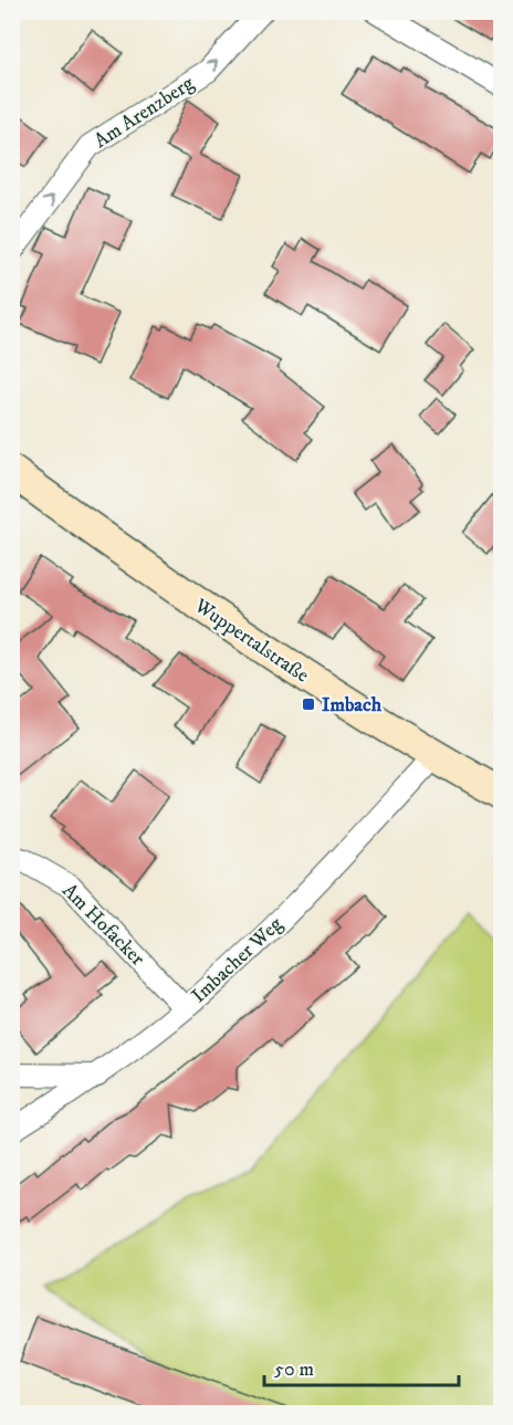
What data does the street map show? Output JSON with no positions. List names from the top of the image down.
{
  "streets": {
    "main road": ["Wuppertalstraße"],
    "street": ["Am Arenzberg", "Am Hofacker", "Imbacher Weg"]
  },
  "crossings": [
    ["Wuppertalstraße", "Imbacher Weg"],
    ["Am Hofacker", "Imbacher Weg"]
  ],
  "one_way": ["Am Arenzberg"],
  "places": {
    "transit": ["Imbach"]
  },
  "scale_bar": "50 m"
}
